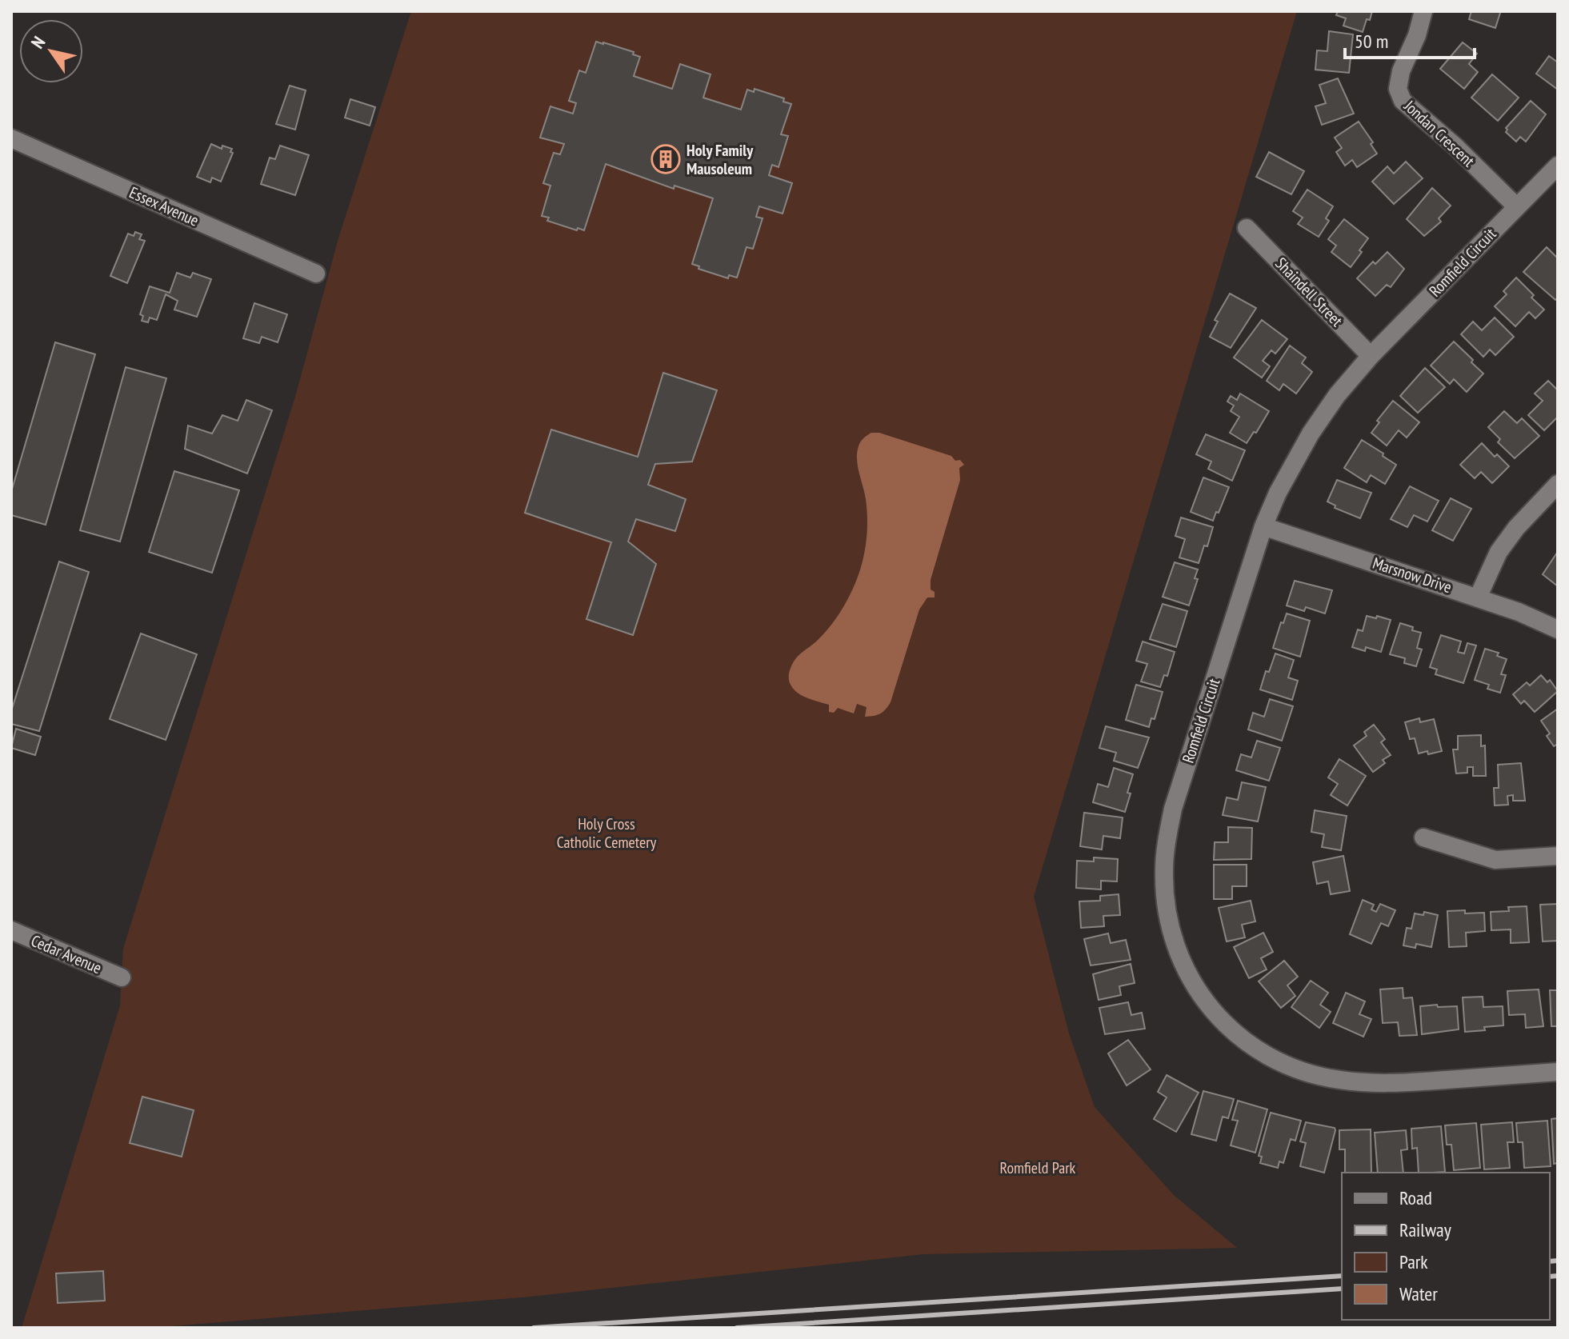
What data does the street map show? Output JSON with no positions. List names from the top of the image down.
{
  "streets": {
    "street": [
      "Jondan Crescent",
      "Essex Avenue",
      "Romfield Circuit",
      "Shaindell Street",
      "Marsnow Drive",
      "Cedar Avenue"
    ]
  },
  "crossings": [
    ["Jondan Crescent", "Romfield Circuit"],
    ["Romfield Circuit", "Shaindell Street"],
    ["Romfield Circuit", "Marsnow Drive"]
  ],
  "parks": ["Holy Cross Catholic Cemetery", "Romfield Park"],
  "places": {
    "building": ["Holy Family Mausoleum"]
  },
  "legend": [
    "Road",
    "Railway",
    "Park",
    "Water"
  ],
  "scale_bar": "50 m",
  "north": "top left"
}
